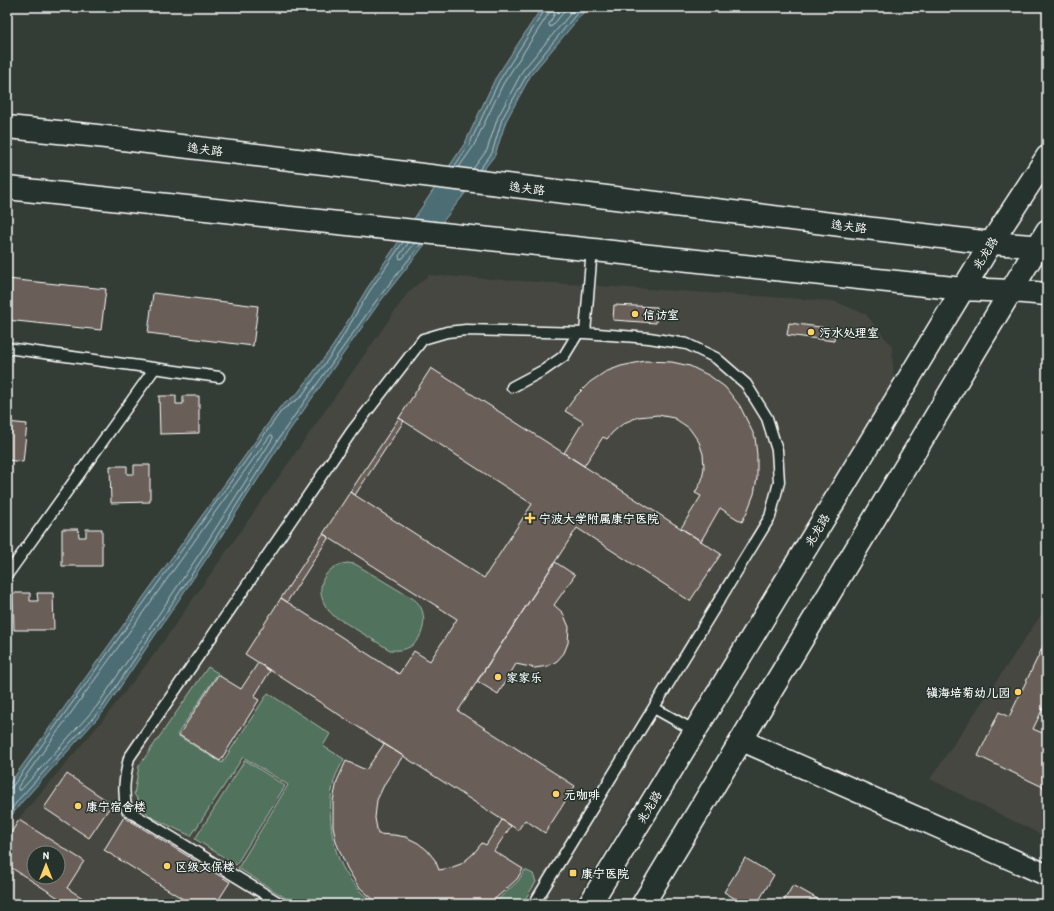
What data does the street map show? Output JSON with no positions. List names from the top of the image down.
{
  "streets": {
    "main road": ["逸夫路", "兆龙路"]
  },
  "crossings": [
    ["逸夫路", "兆龙路"]
  ],
  "places": {
    "other": [
      "信访室",
      "污水处理室",
      "家家乐",
      "镇海培菊幼儿园",
      "元咖啡",
      "康宁宿舍楼",
      "区级文保楼"
    ],
    "health": ["宁波大学附属康宁医院"],
    "transit": ["康宁医院"]
  },
  "north": "top"
}
